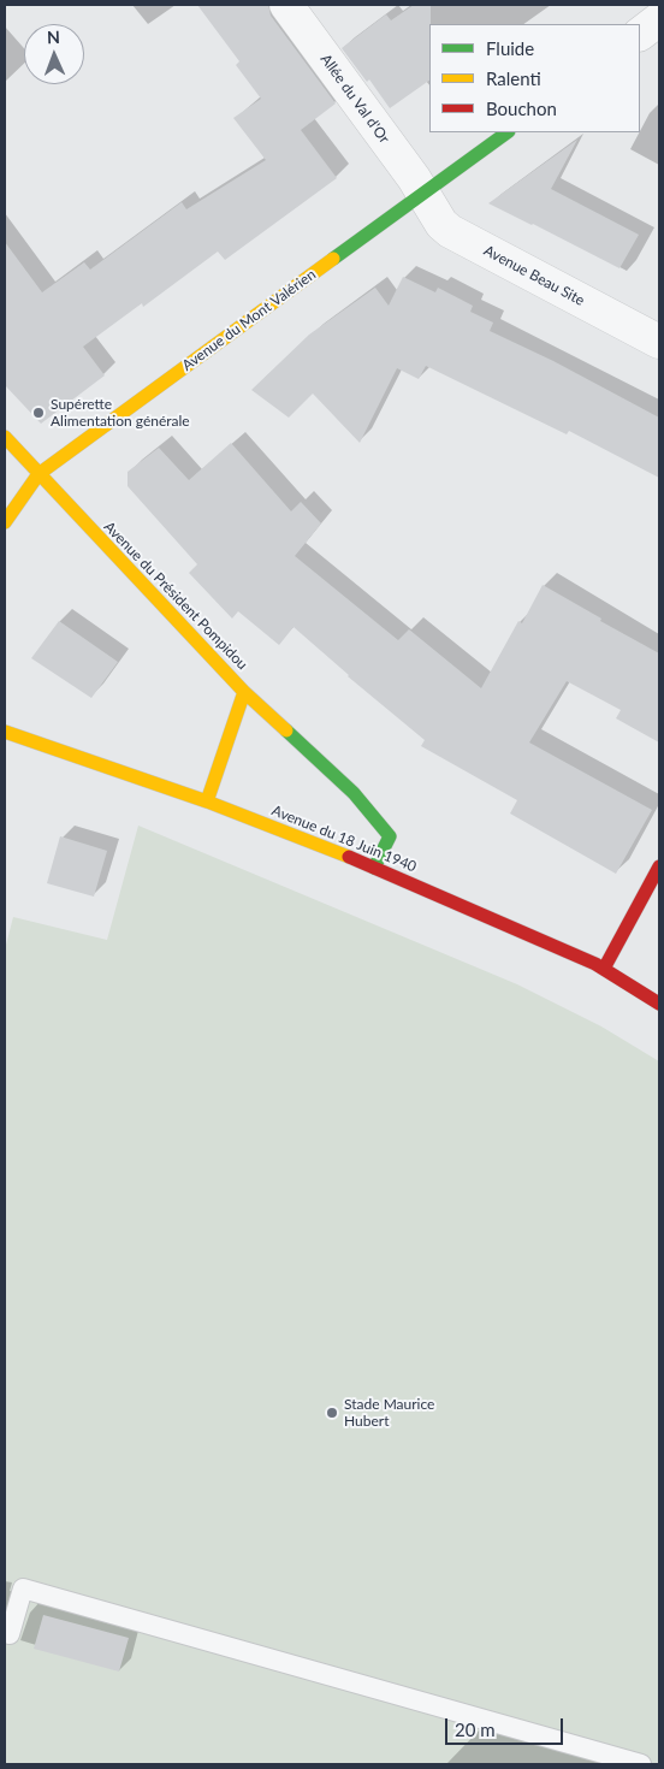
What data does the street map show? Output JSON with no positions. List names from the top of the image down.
{
  "streets": {
    "street": [
      "Allée du Val d'Or",
      "Avenue Beau Site",
      "Avenue du Mont Valérien",
      "Avenue du Président Pompidou",
      "Avenue du 18 Juin 1940"
    ]
  },
  "crossings": [
    ["Allée du Val d'Or", "Avenue Beau Site"],
    ["Allée du Val d'Or", "Avenue du Mont Valérien"],
    ["Avenue Beau Site", "Avenue du Mont Valérien"],
    ["Avenue du Mont Valérien", "Avenue du Président Pompidou"],
    ["Avenue du Président Pompidou", "Avenue du 18 Juin 1940"]
  ],
  "places": ["Supérette Alimentation générale", "Stade Maurice Hubert"],
  "legend": ["Fluide", "Ralenti", "Bouchon"],
  "scale_bar": "20 m",
  "north": "top"
}
